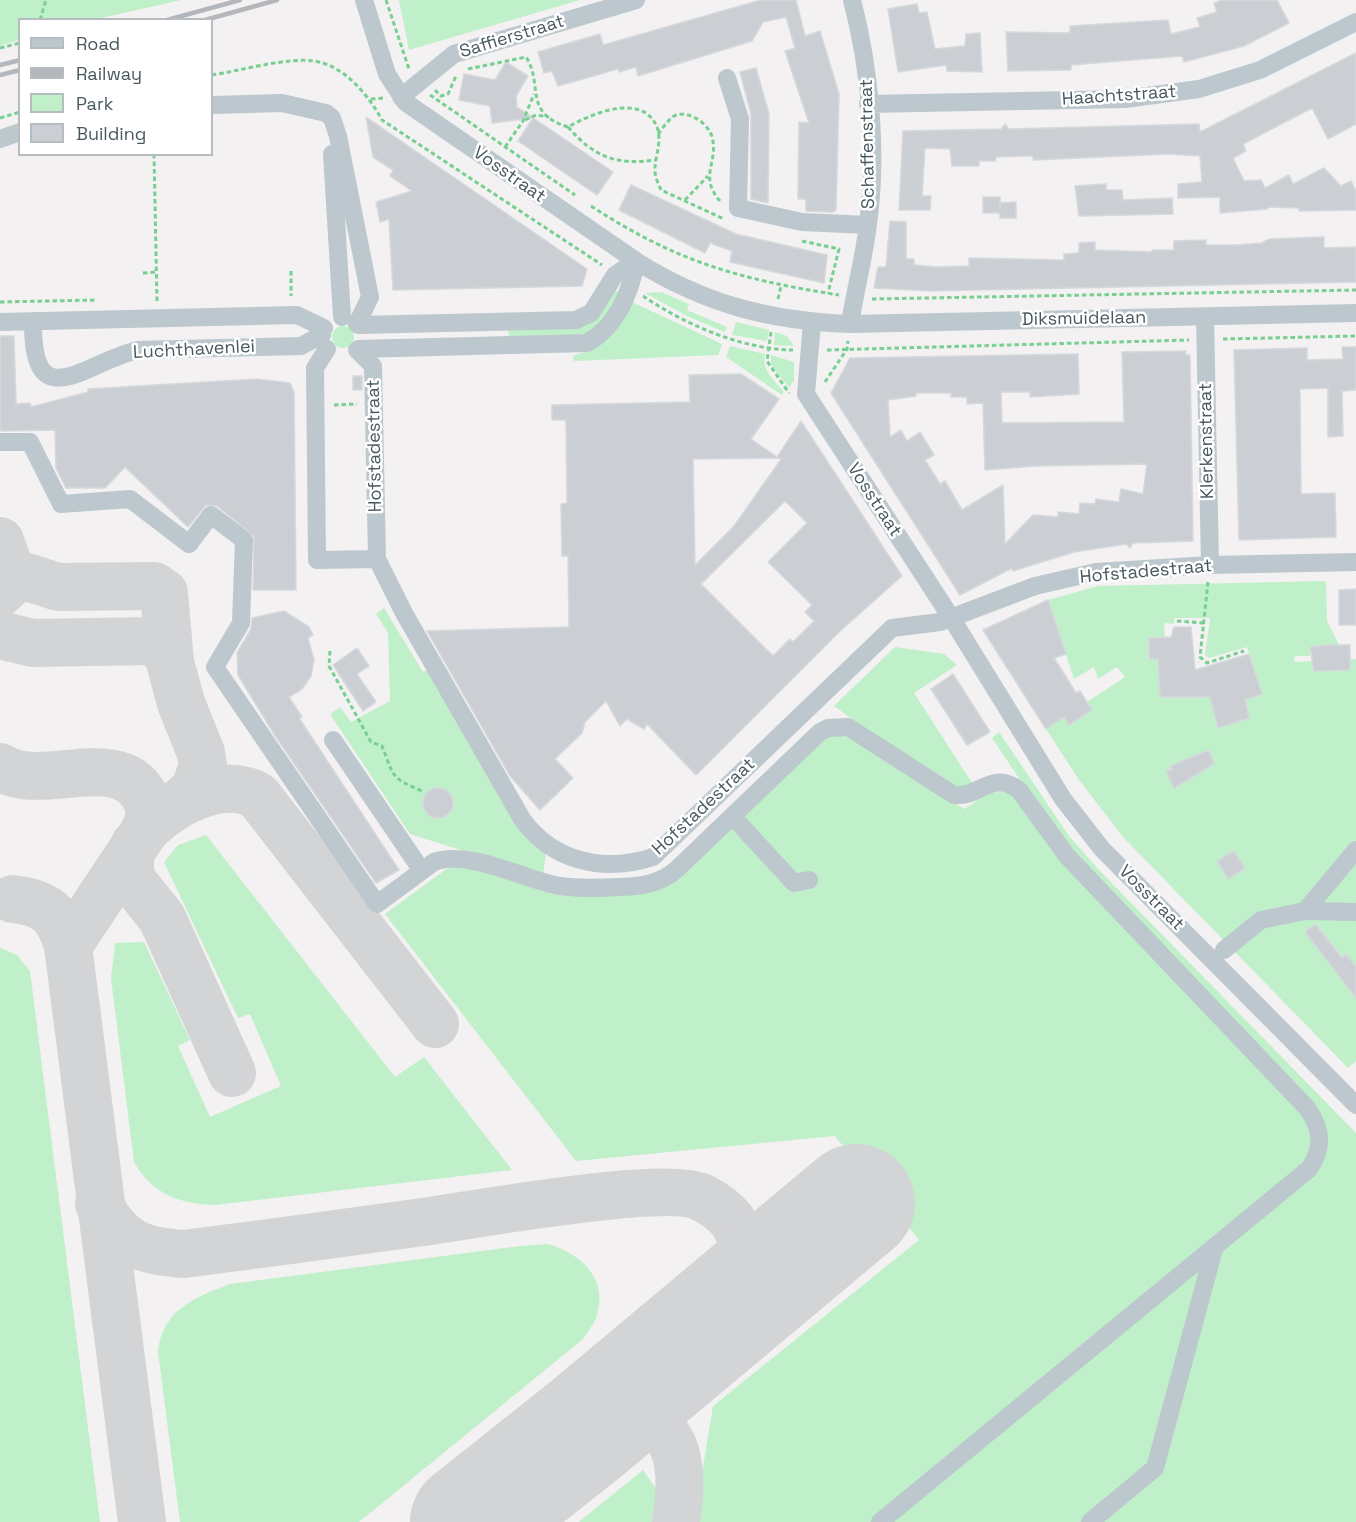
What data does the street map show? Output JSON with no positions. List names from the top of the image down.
{
  "streets": {
    "street": [
      "Saffierstraat",
      "Haachtstraat",
      "Schaffenstraat",
      "Vosstraat",
      "Diksmuidelaan",
      "Luchthavenlei",
      "Klerkenstraat",
      "Hofstadestraat"
    ]
  },
  "crossings": [
    ["Saffierstraat", "Vosstraat"],
    ["Haachtstraat", "Schaffenstraat"],
    ["Schaffenstraat", "Diksmuidelaan"],
    ["Vosstraat", "Diksmuidelaan"],
    ["Vosstraat", "Hofstadestraat"],
    ["Diksmuidelaan", "Klerkenstraat"],
    ["Luchthavenlei", "Hofstadestraat"],
    ["Klerkenstraat", "Hofstadestraat"]
  ],
  "legend": [
    "Road",
    "Railway",
    "Park",
    "Building"
  ]
}
